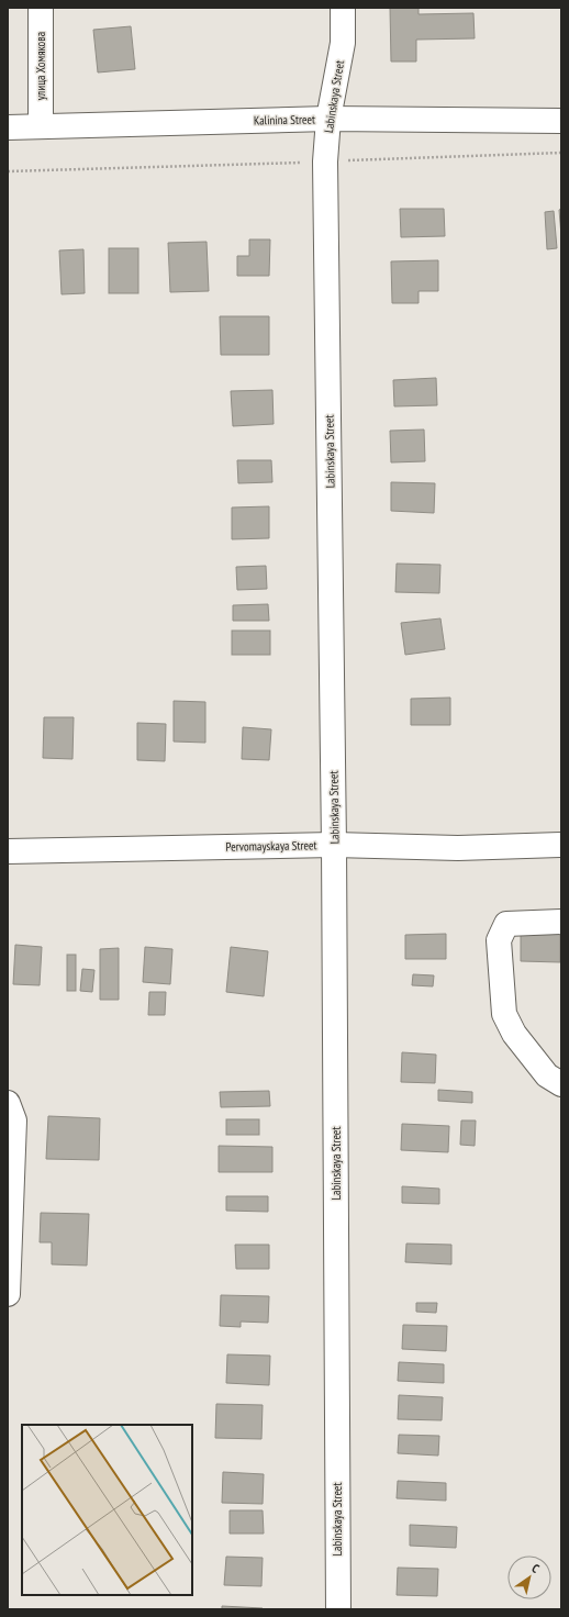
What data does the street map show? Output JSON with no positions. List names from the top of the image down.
{
  "streets": {
    "street": [
      "улица Хомякова",
      "Labinskaya Street",
      "Kalinina Street",
      "Pervomayskaya Street"
    ]
  },
  "crossings": [
    ["улица Хомякова", "Kalinina Street"],
    ["Labinskaya Street", "Kalinina Street"],
    ["Labinskaya Street", "Pervomayskaya Street"]
  ],
  "north": "top right"
}
